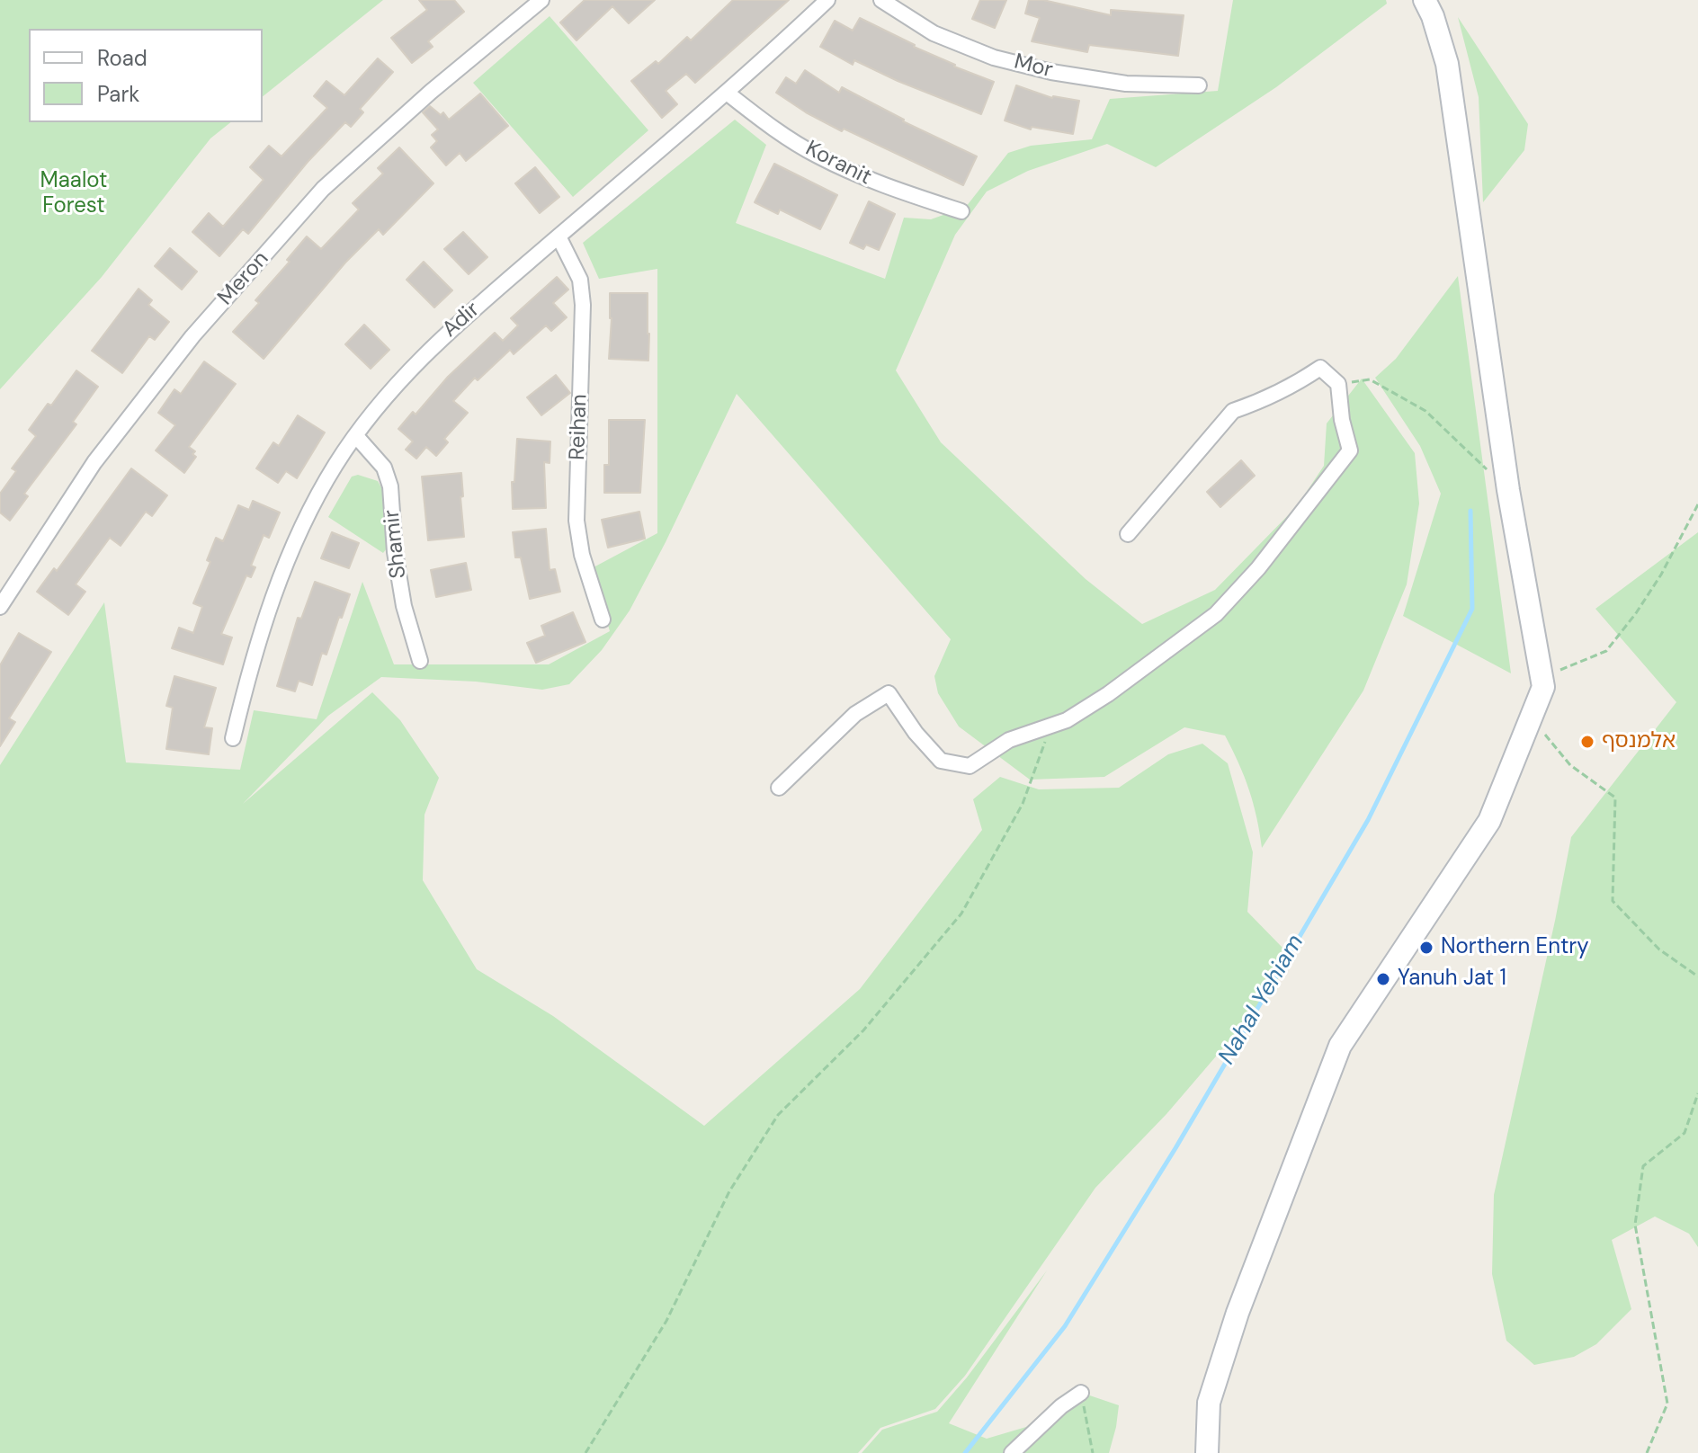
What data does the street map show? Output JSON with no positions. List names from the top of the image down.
{
  "streets": {
    "street": [
      "Mor",
      "Koranit",
      "Meron",
      "Adir",
      "Reihan",
      "Shamir"
    ]
  },
  "crossings": [
    ["Koranit", "Adir"],
    ["Adir", "Reihan"],
    ["Adir", "Shamir"]
  ],
  "water": ["Nahal Yehiam"],
  "parks": ["Maalot Forest"],
  "places": ["אלמנסף", "Northern Entry", "Yanuh Jat 1"],
  "legend": ["Road", "Park"]
}
